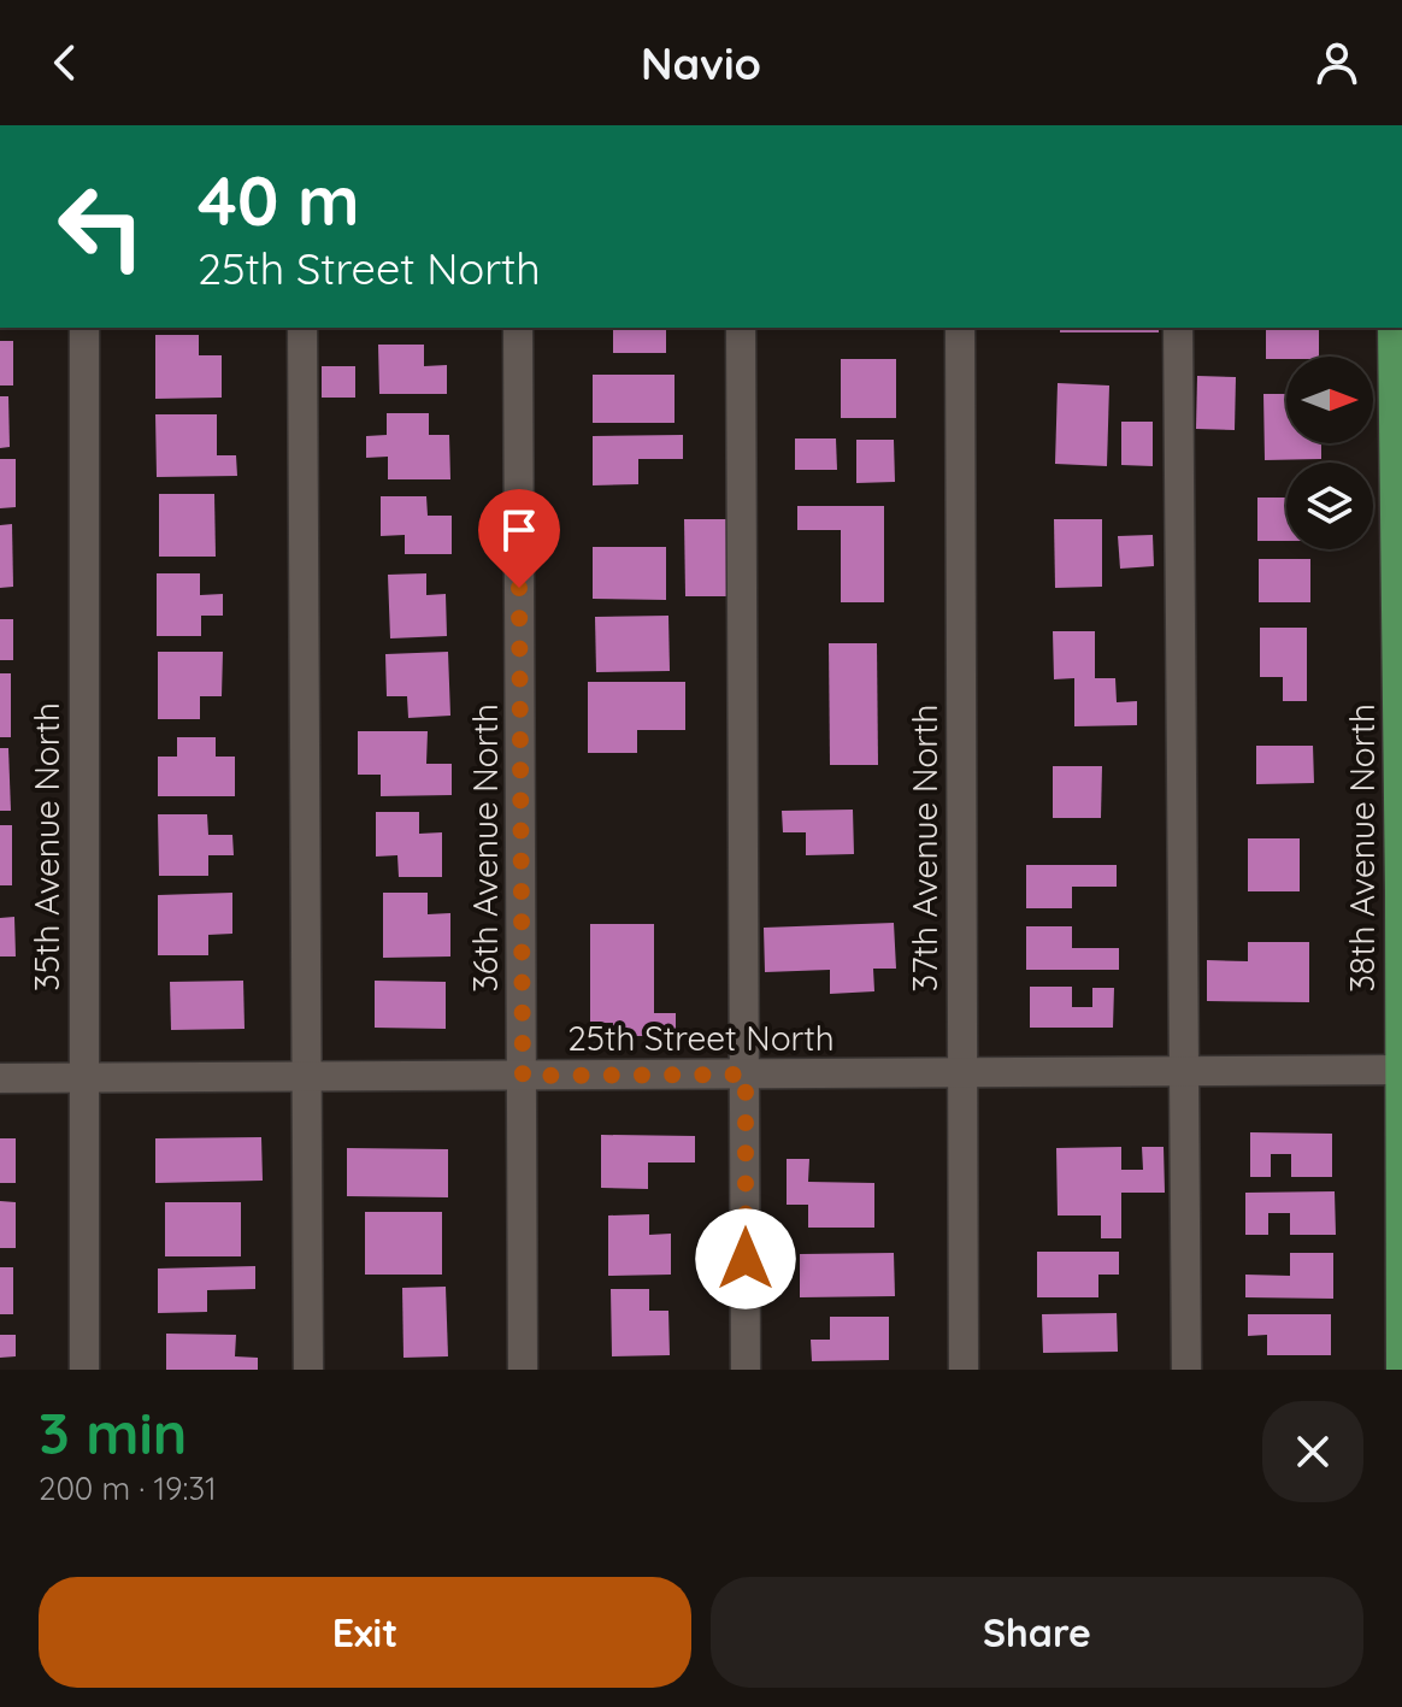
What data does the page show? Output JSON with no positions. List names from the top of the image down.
{
  "streets": {
    "main road": ["38th Avenue North"],
    "street": [
      "35th Avenue North",
      "36th Avenue North",
      "37th Avenue North",
      "25th Street North"
    ]
  },
  "crossings": [
    ["35th Avenue North", "25th Street North"],
    ["36th Avenue North", "25th Street North"],
    ["37th Avenue North", "25th Street North"],
    ["38th Avenue North", "25th Street North"]
  ],
  "north": "right",
  "page": {
    "header": "Navio",
    "turn": ["40 m", "25th Street North"],
    "heading": ["3 min", "200 m · 19:31"],
    "buttons": ["Exit", "Share"]
  }
}
